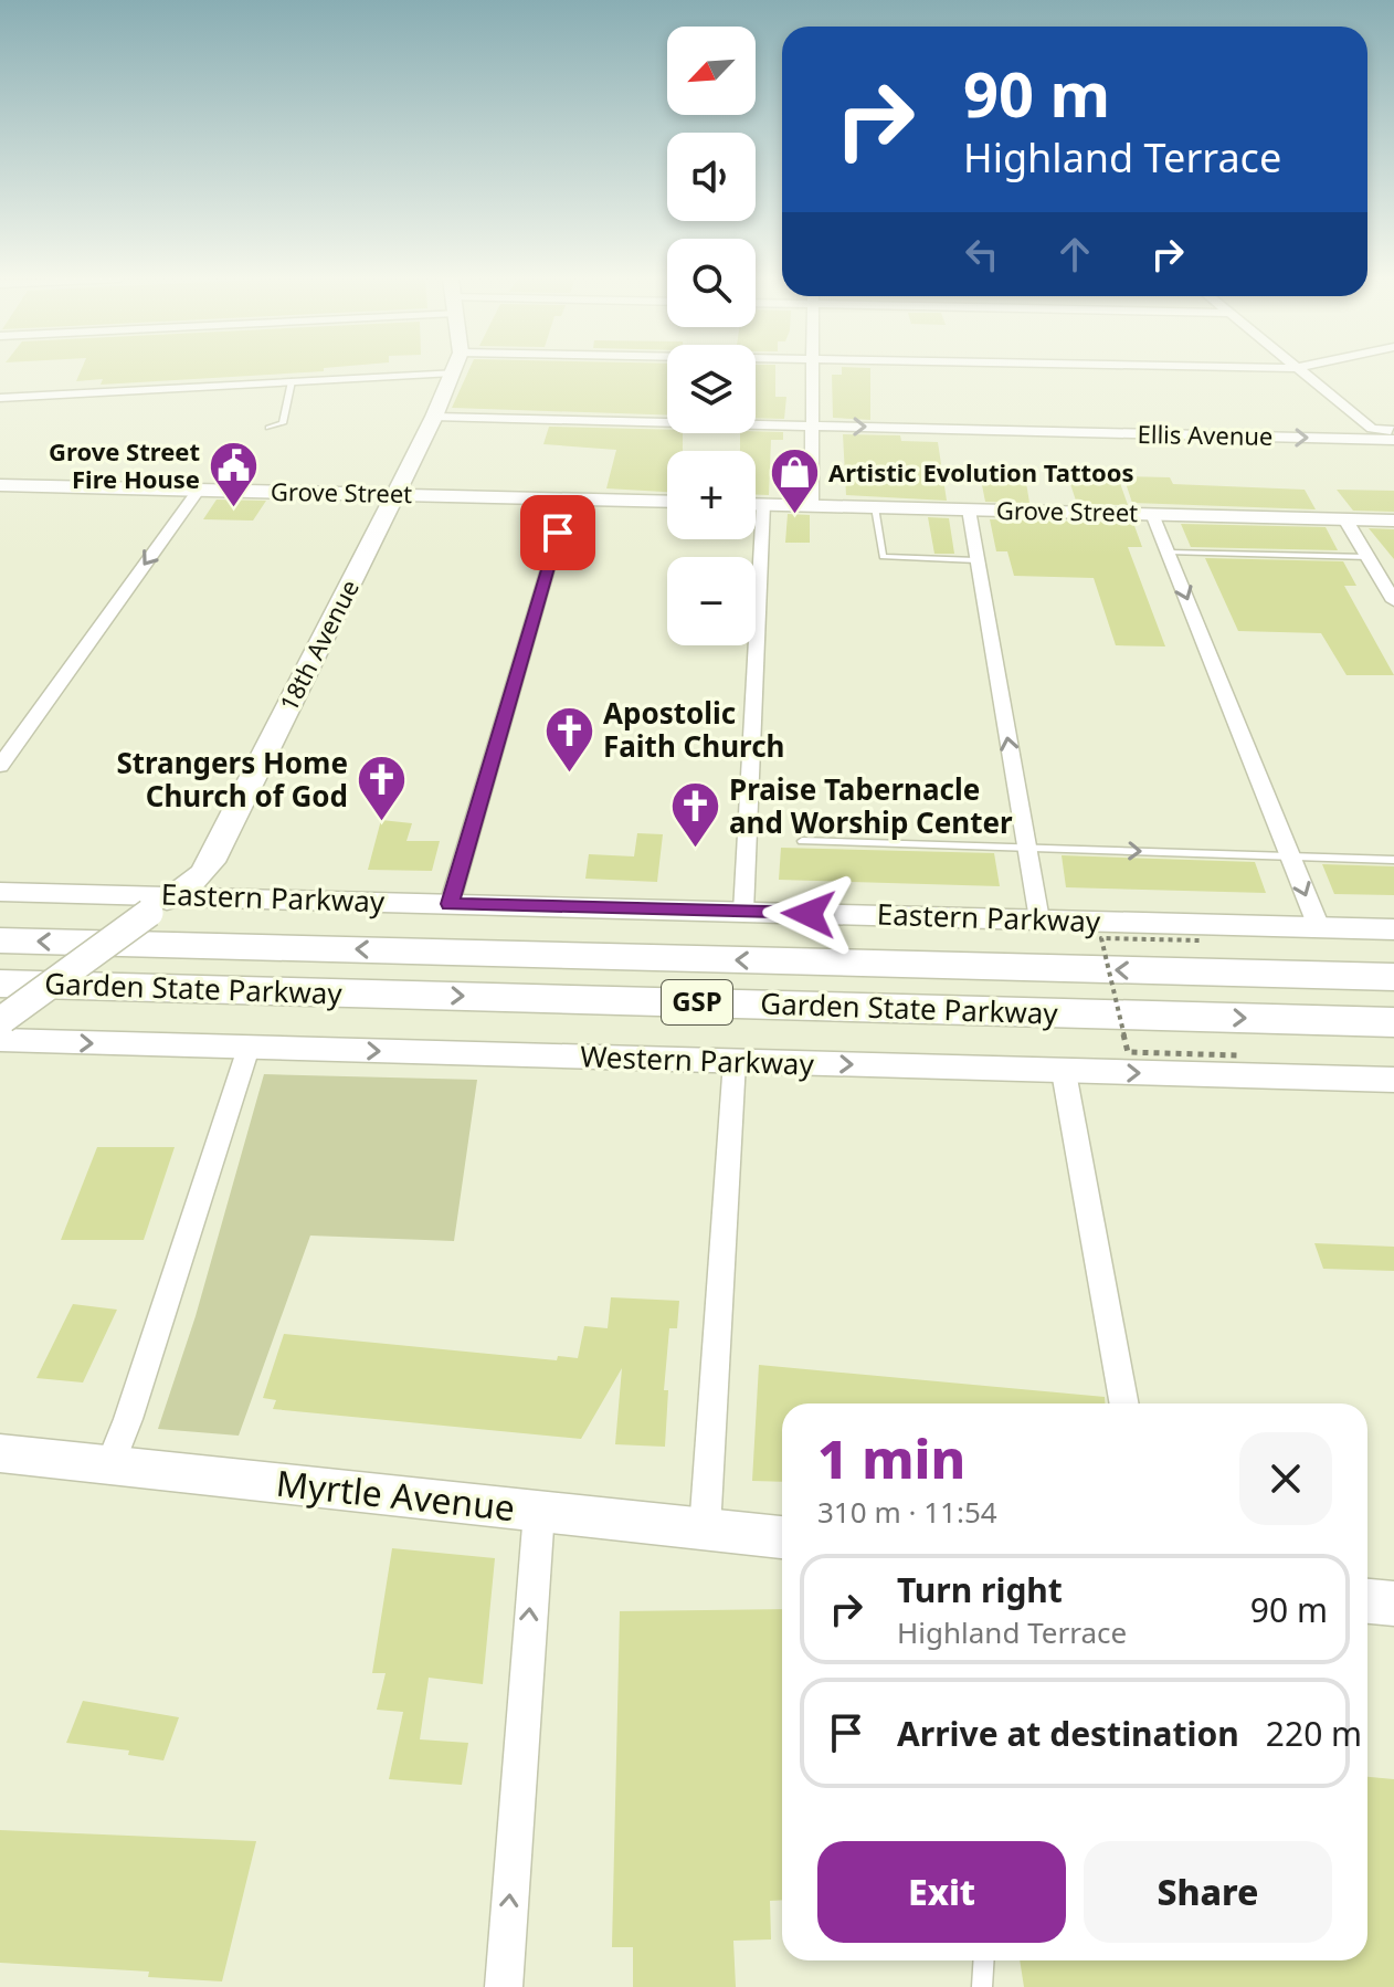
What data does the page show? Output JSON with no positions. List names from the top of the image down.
{
  "streets": {
    "highway": ["Garden State Parkway", "GSP"],
    "main road": [
      "Grove Street",
      "18th Avenue",
      "Eastern Parkway",
      "Western Parkway",
      "Myrtle Avenue"
    ],
    "street": ["Ellis Avenue"]
  },
  "crossings": [
    ["Ellis Avenue", "18th Avenue"],
    ["Grove Street", "18th Avenue"],
    ["18th Avenue", "Eastern Parkway"],
    ["18th Avenue", "Garden State Parkway"],
    ["18th Avenue", "Western Parkway"],
    ["Garden State Parkway", "Western Parkway"]
  ],
  "one_way": ["Ellis Avenue", "Western Parkway"],
  "places": {
    "public building": ["Grove Street Fire House"],
    "shop": ["Artistic Evolution Tattoos"],
    "church": ["Apostolic Faith Church", "Strangers Home Church of God", "Praise Tabernacle and Worship Center"]
  },
  "north": "bottom left",
  "page": {
    "map_buttons": ["+", "−"],
    "turn": ["90 m", "Highland Terrace"],
    "heading": ["1 min", "310 m · 11:54"],
    "list": [
      {
        "name": "Turn right",
        "note": "Highland Terrace",
        "value": "90 m"
      },
      {
        "name": "Arrive at destination",
        "value": "220 m"
      }
    ],
    "buttons": ["Exit", "Share"]
  }
}
